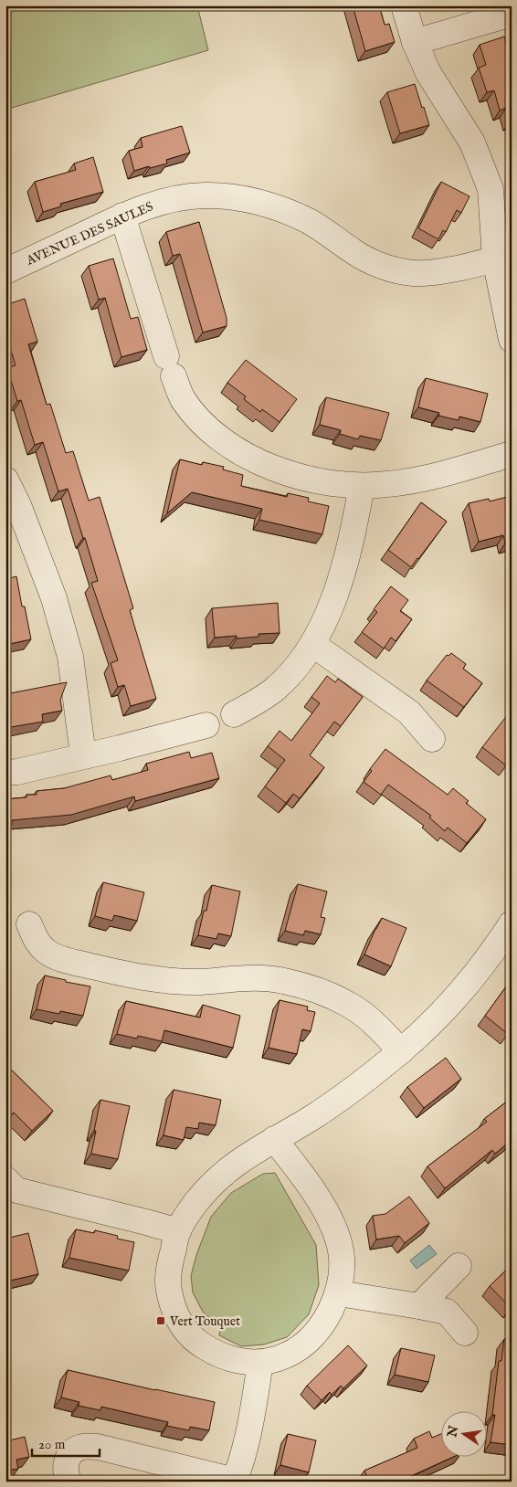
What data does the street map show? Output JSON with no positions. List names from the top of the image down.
{
  "streets": {
    "street": ["AVENUE DES SAULES"]
  },
  "places": {
    "transit": ["Vert Touquet"]
  },
  "scale_bar": "20 m",
  "north": "left"
}
